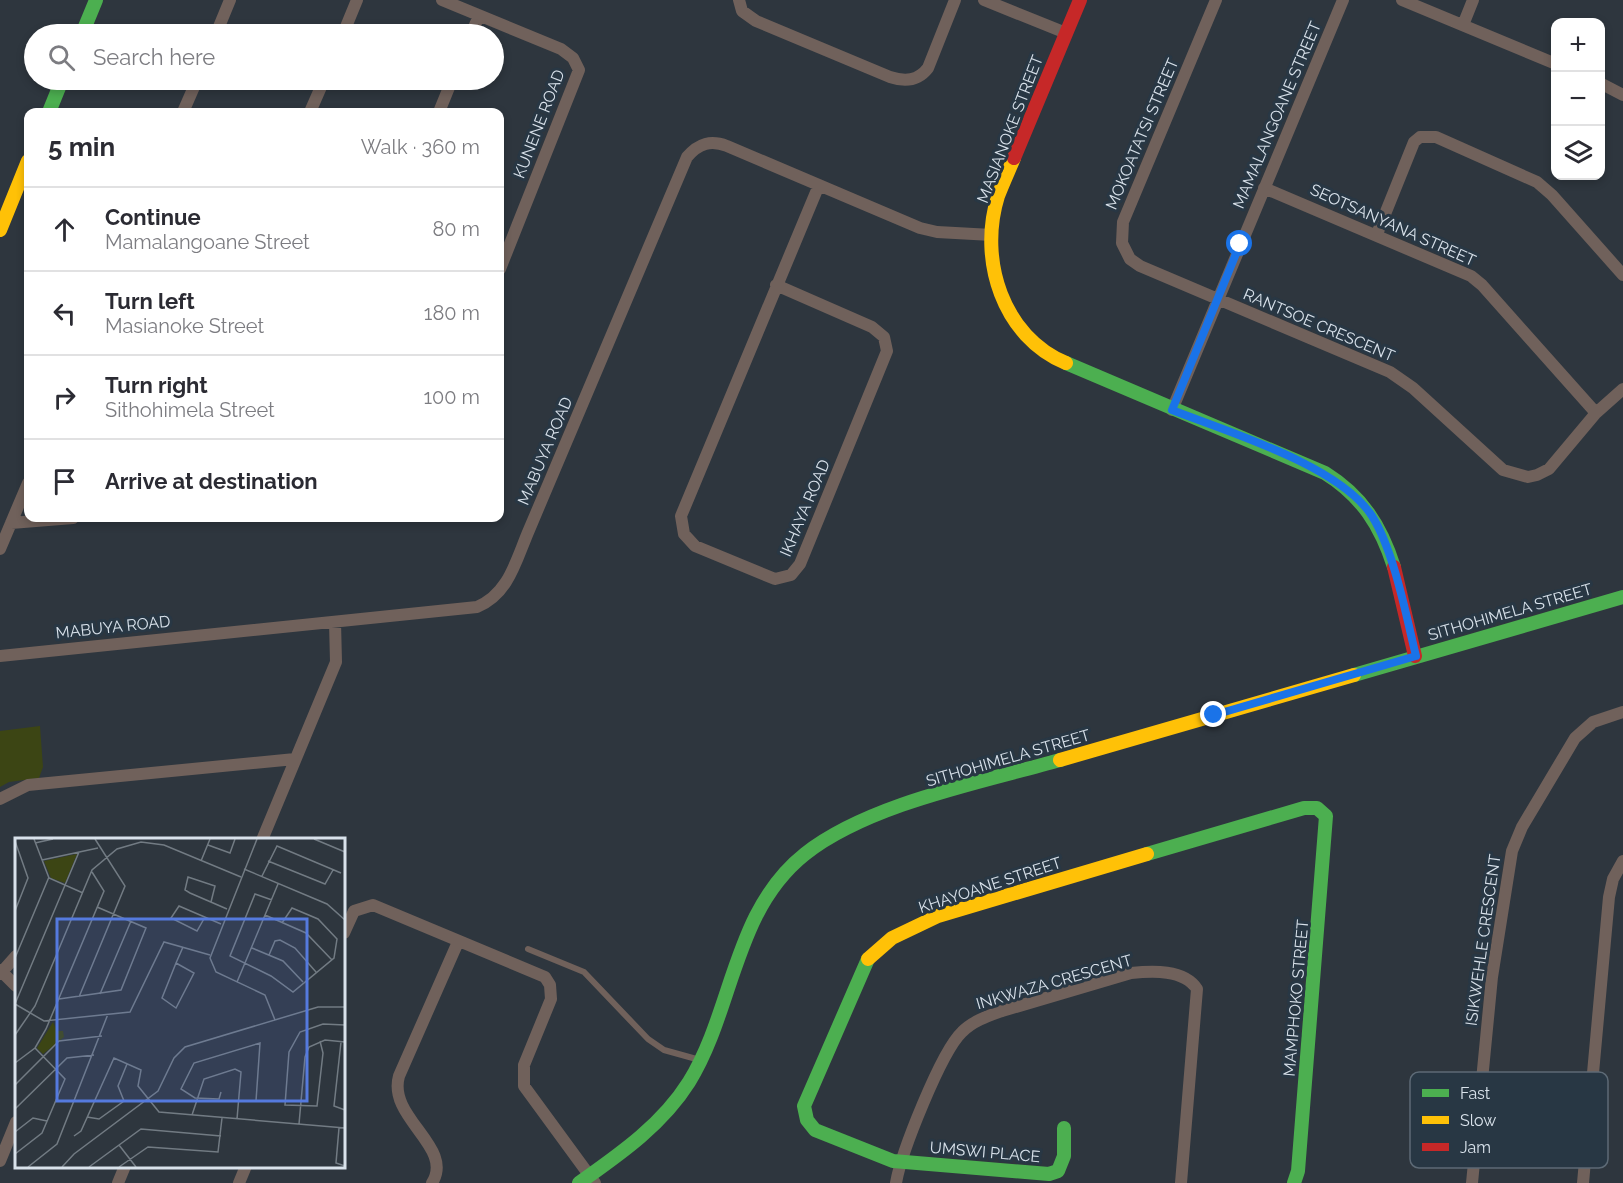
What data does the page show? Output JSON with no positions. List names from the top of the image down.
{
  "streets": {
    "street": [
      "MAMALANGOANE STREET",
      "KUNENE ROAD",
      "MASIANOKE STREET",
      "MOKOATATSI STREET",
      "SEOTSANYANA STREET",
      "RANTSOE CRESCENT",
      "MABUYA ROAD",
      "IKHAYA ROAD",
      "SITHOHIMELA STREET",
      "KHAYOANE STREET",
      "ISIKWEHLE CRESCENT",
      "INKWAZA CRESCENT",
      "MAMPHOKO STREET",
      "UMSWI PLACE"
    ]
  },
  "crossings": [
    ["MAMALANGOANE STREET", "MASIANOKE STREET"],
    ["MAMALANGOANE STREET", "MOKOATATSI STREET"],
    ["MAMALANGOANE STREET", "SEOTSANYANA STREET"],
    ["MAMALANGOANE STREET", "RANTSOE CRESCENT"],
    ["MASIANOKE STREET", "MABUYA ROAD"],
    ["MASIANOKE STREET", "SITHOHIMELA STREET"],
    ["MOKOATATSI STREET", "RANTSOE CRESCENT"],
    ["SEOTSANYANA STREET", "RANTSOE CRESCENT"],
    ["MABUYA ROAD", "IKHAYA ROAD"],
    ["KHAYOANE STREET", "INKWAZA CRESCENT"],
    ["KHAYOANE STREET", "MAMPHOKO STREET"],
    ["KHAYOANE STREET", "UMSWI PLACE"],
    ["INKWAZA CRESCENT", "UMSWI PLACE"]
  ],
  "legend": ["Fast", "Slow", "Jam"],
  "page": {
    "map_buttons": ["+", "−"],
    "search": "Search here",
    "heading": ["5 min", "Walk · 360 m"],
    "list": [
      ["Continue", "Mamalangoane Street", "80 m"],
      ["Turn left", "Masianoke Street", "180 m"],
      ["Turn right", "Sithohimela Street", "100 m"],
      "Arrive at destination"
    ]
  }
}
